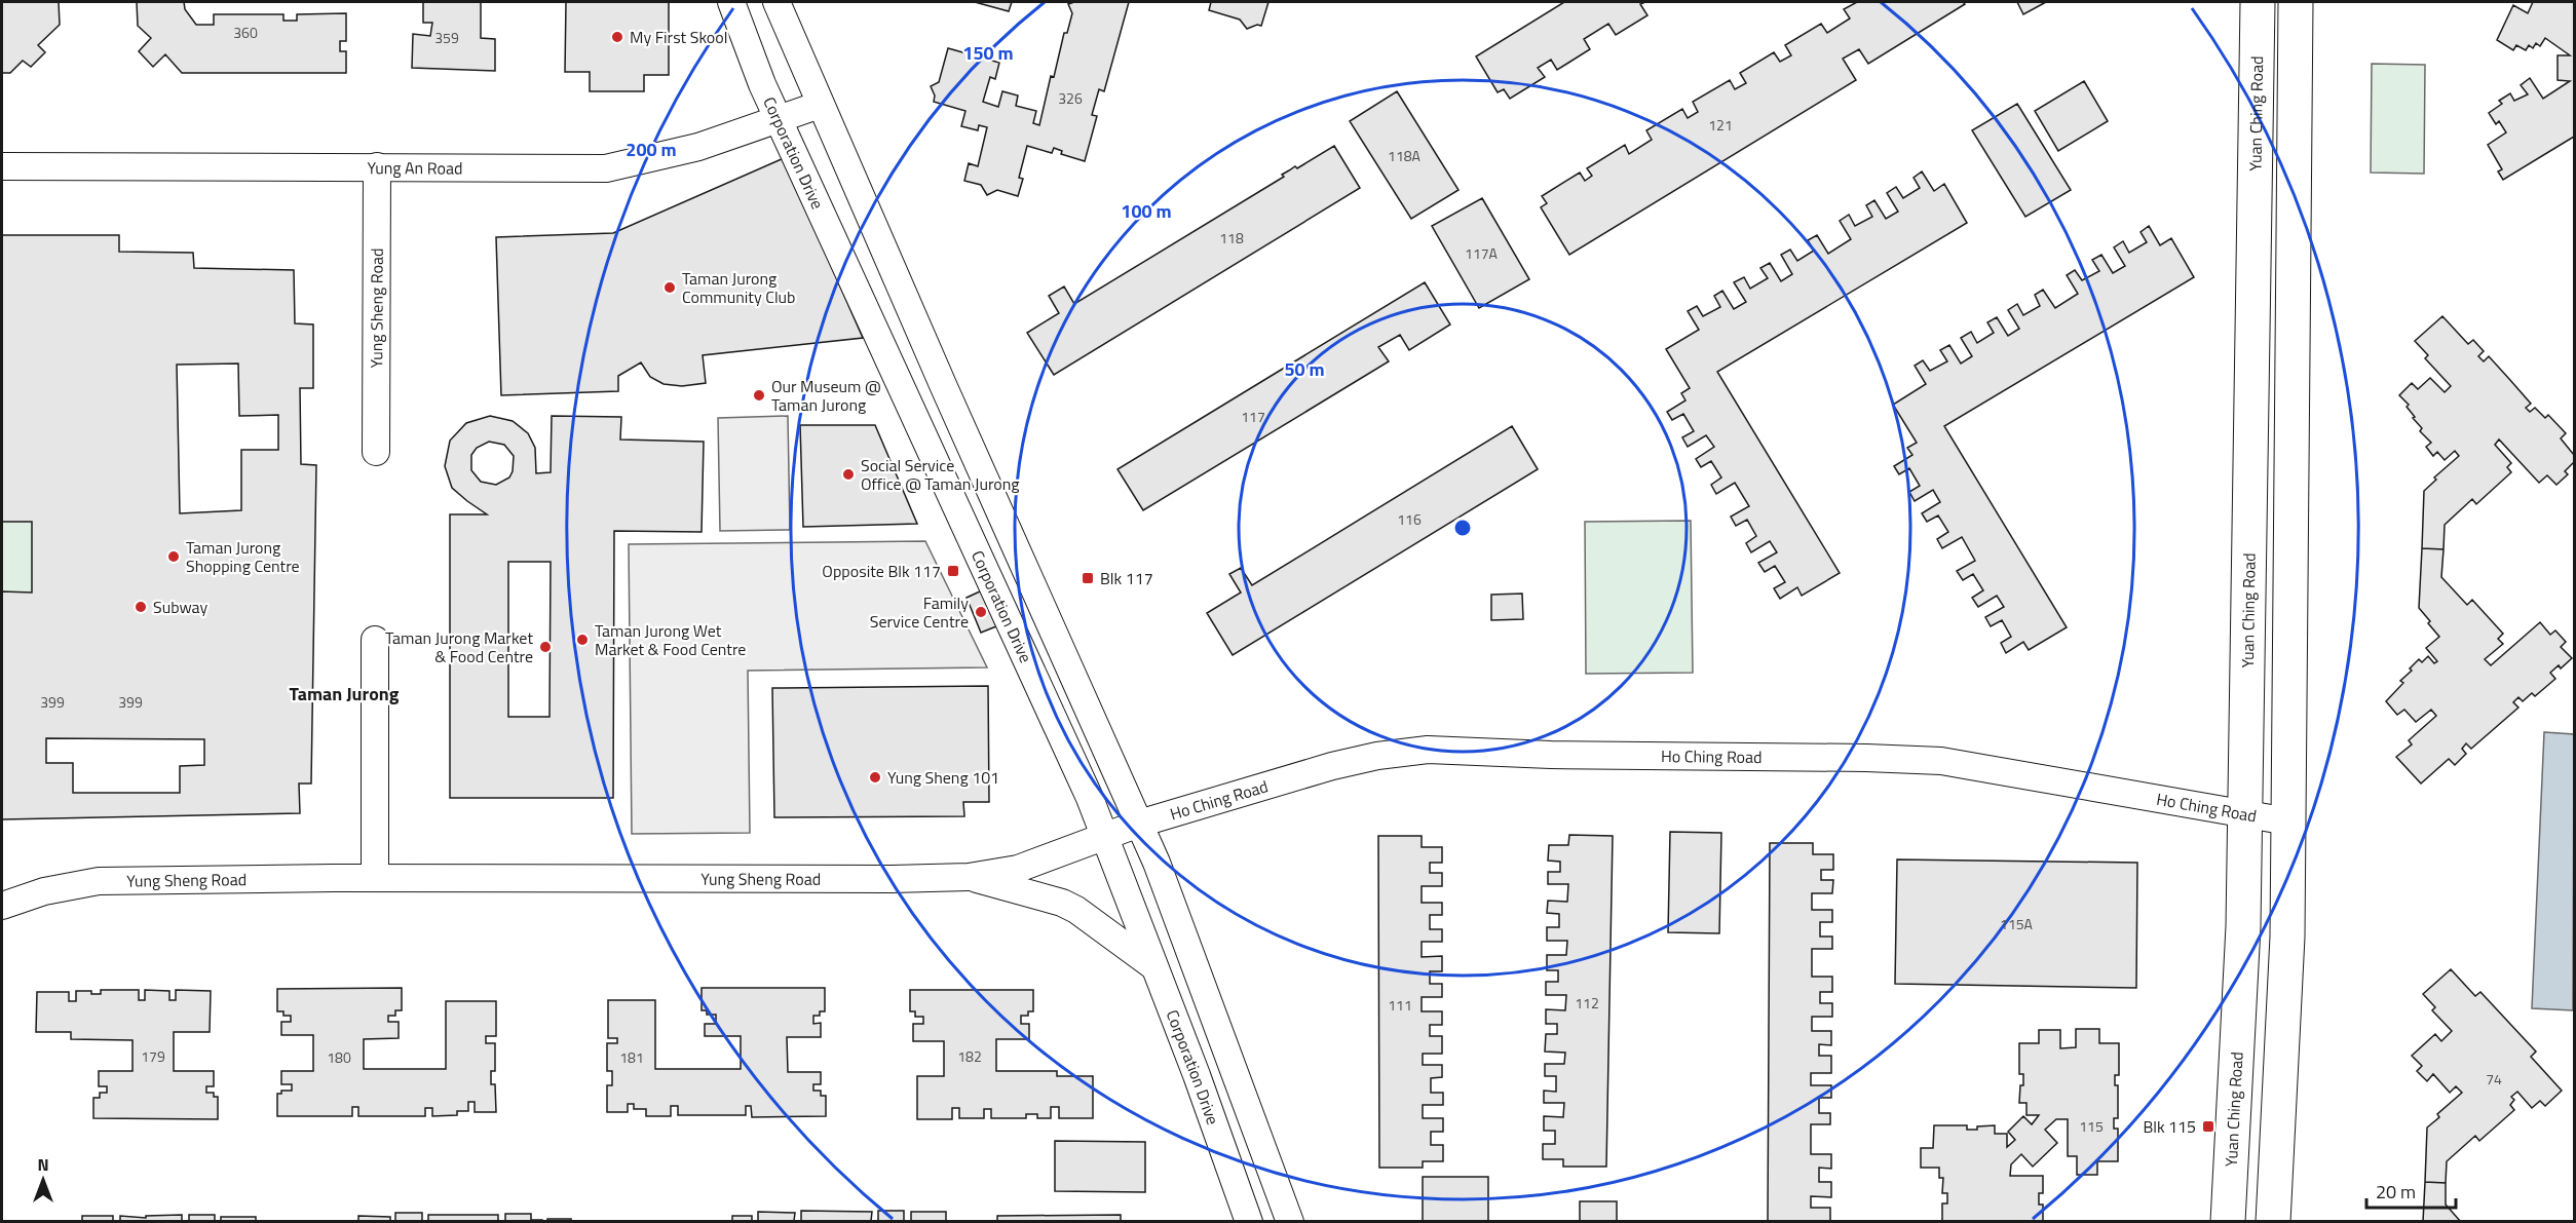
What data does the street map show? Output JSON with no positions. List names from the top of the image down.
{
  "streets": {
    "street": [
      "Yuan Ching Road",
      "Corporation Drive",
      "Yung An Road",
      "Yung Sheng Road",
      "Ho Ching Road"
    ]
  },
  "crossings": [
    ["Yuan Ching Road", "Ho Ching Road"],
    ["Corporation Drive", "Yung An Road"],
    ["Corporation Drive", "Yung Sheng Road"],
    ["Yung An Road", "Yung Sheng Road"],
    ["Yung Sheng Road", "Ho Ching Road"]
  ],
  "districts": ["Taman Jurong"],
  "places": {
    "other": [
      "My First Skool",
      "Taman Jurong Community Club",
      "Our Museum @ Taman Jurong",
      "Social Service Office @ Taman Jurong",
      "Taman Jurong Shopping Centre",
      "Subway",
      "Family Service Centre",
      "Taman Jurong Wet Market & Food Centre",
      "Taman Jurong Market & Food Centre",
      "Yung Sheng 101"
    ],
    "transit": ["Opposite Blk 117", "Blk 117", "Blk 115"]
  },
  "house_numbers": [
    "360",
    "359",
    "326",
    "121",
    "118A",
    "118",
    "117A",
    "117",
    "116",
    "399",
    "399",
    "115A",
    "112",
    "111",
    "179",
    "182",
    "180",
    "181",
    "74",
    "115"
  ],
  "scale_bar": "20 m",
  "north": "top",
  "rings": [
    "150 m",
    "200 m",
    "100 m",
    "50 m"
  ]
}
